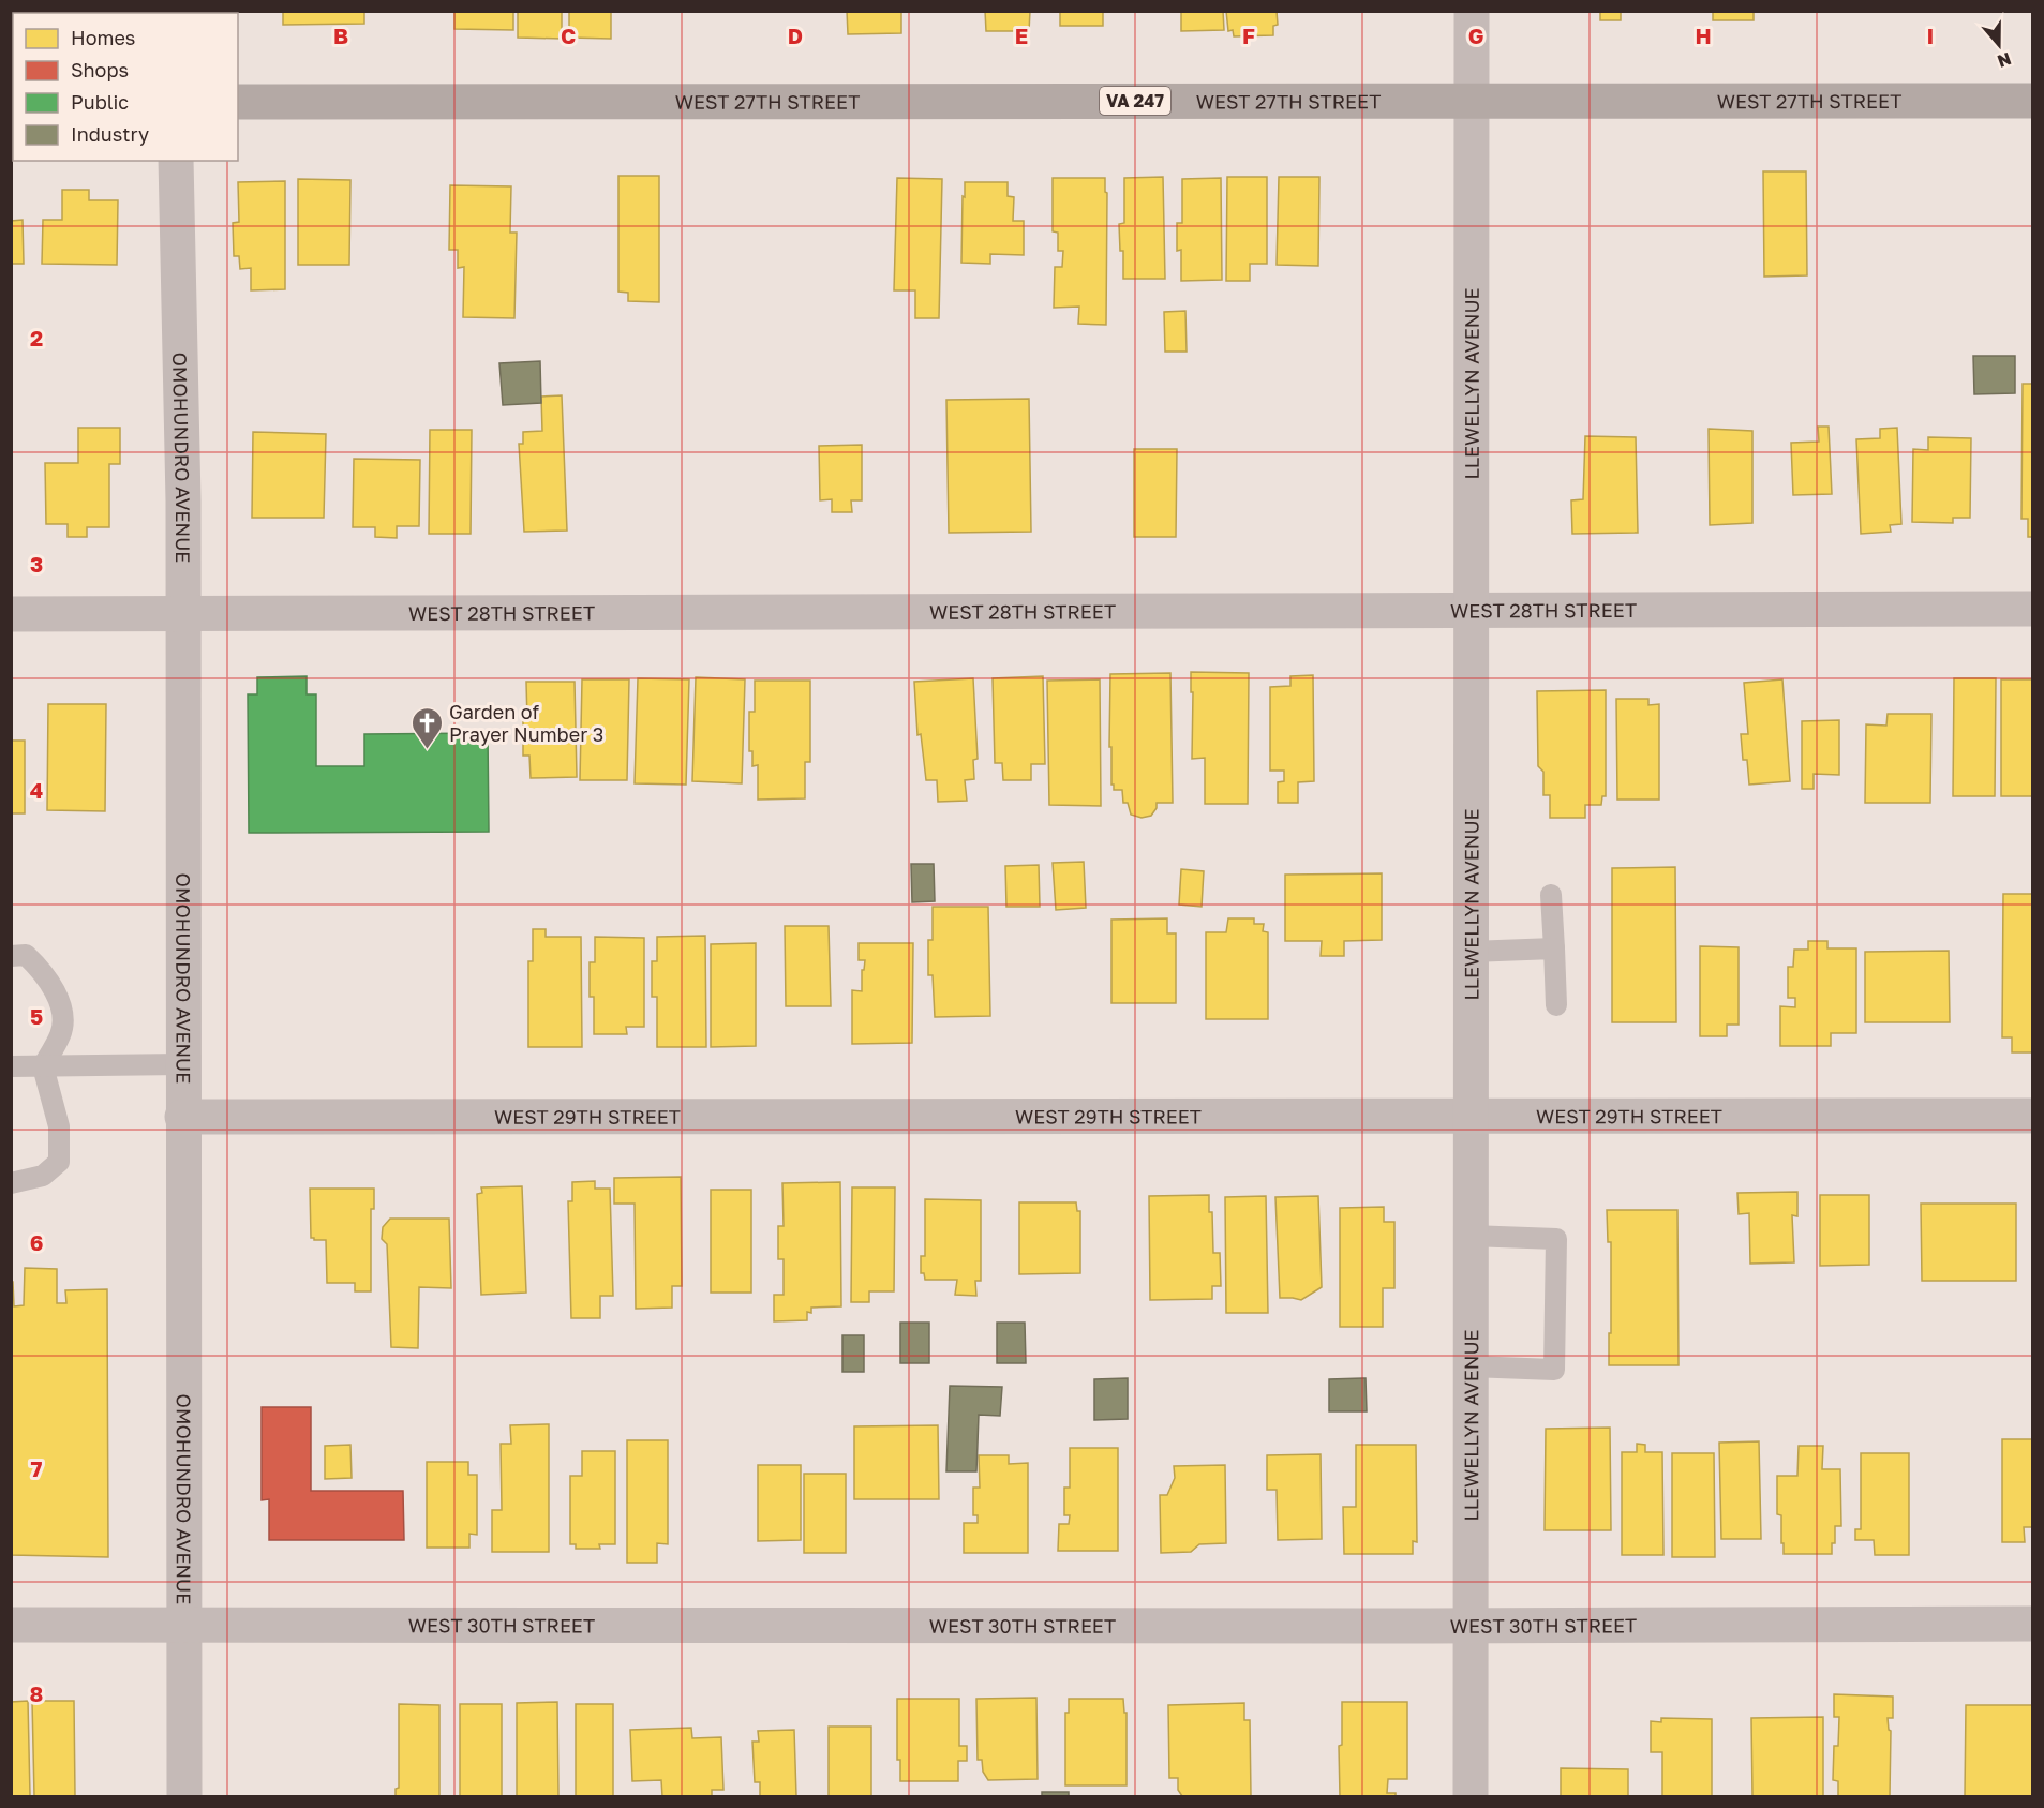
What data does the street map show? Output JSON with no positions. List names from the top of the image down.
{
  "streets": {
    "main road": ["WEST 27TH STREET", "VA 247"],
    "street": [
      "LLEWELLYN AVENUE",
      "OMOHUNDRO AVENUE",
      "WEST 28TH STREET",
      "WEST 29TH STREET",
      "WEST 30TH STREET"
    ]
  },
  "crossings": [
    ["WEST 27TH STREET", "LLEWELLYN AVENUE"],
    ["LLEWELLYN AVENUE", "WEST 28TH STREET"],
    ["LLEWELLYN AVENUE", "WEST 29TH STREET"],
    ["LLEWELLYN AVENUE", "WEST 30TH STREET"],
    ["OMOHUNDRO AVENUE", "WEST 28TH STREET"],
    ["OMOHUNDRO AVENUE", "WEST 29TH STREET"],
    ["OMOHUNDRO AVENUE", "WEST 30TH STREET"]
  ],
  "places": {
    "church": ["Garden of Prayer Number 3"]
  },
  "legend": [
    "Homes",
    "Shops",
    "Public",
    "Industry"
  ],
  "north": "bottom",
  "grid": {
    "columns": [
      "B",
      "C",
      "D",
      "E",
      "F",
      "G",
      "H",
      "I"
    ],
    "rows": [
      "2",
      "3",
      "4",
      "5",
      "6",
      "7",
      "8"
    ]
  }
}
